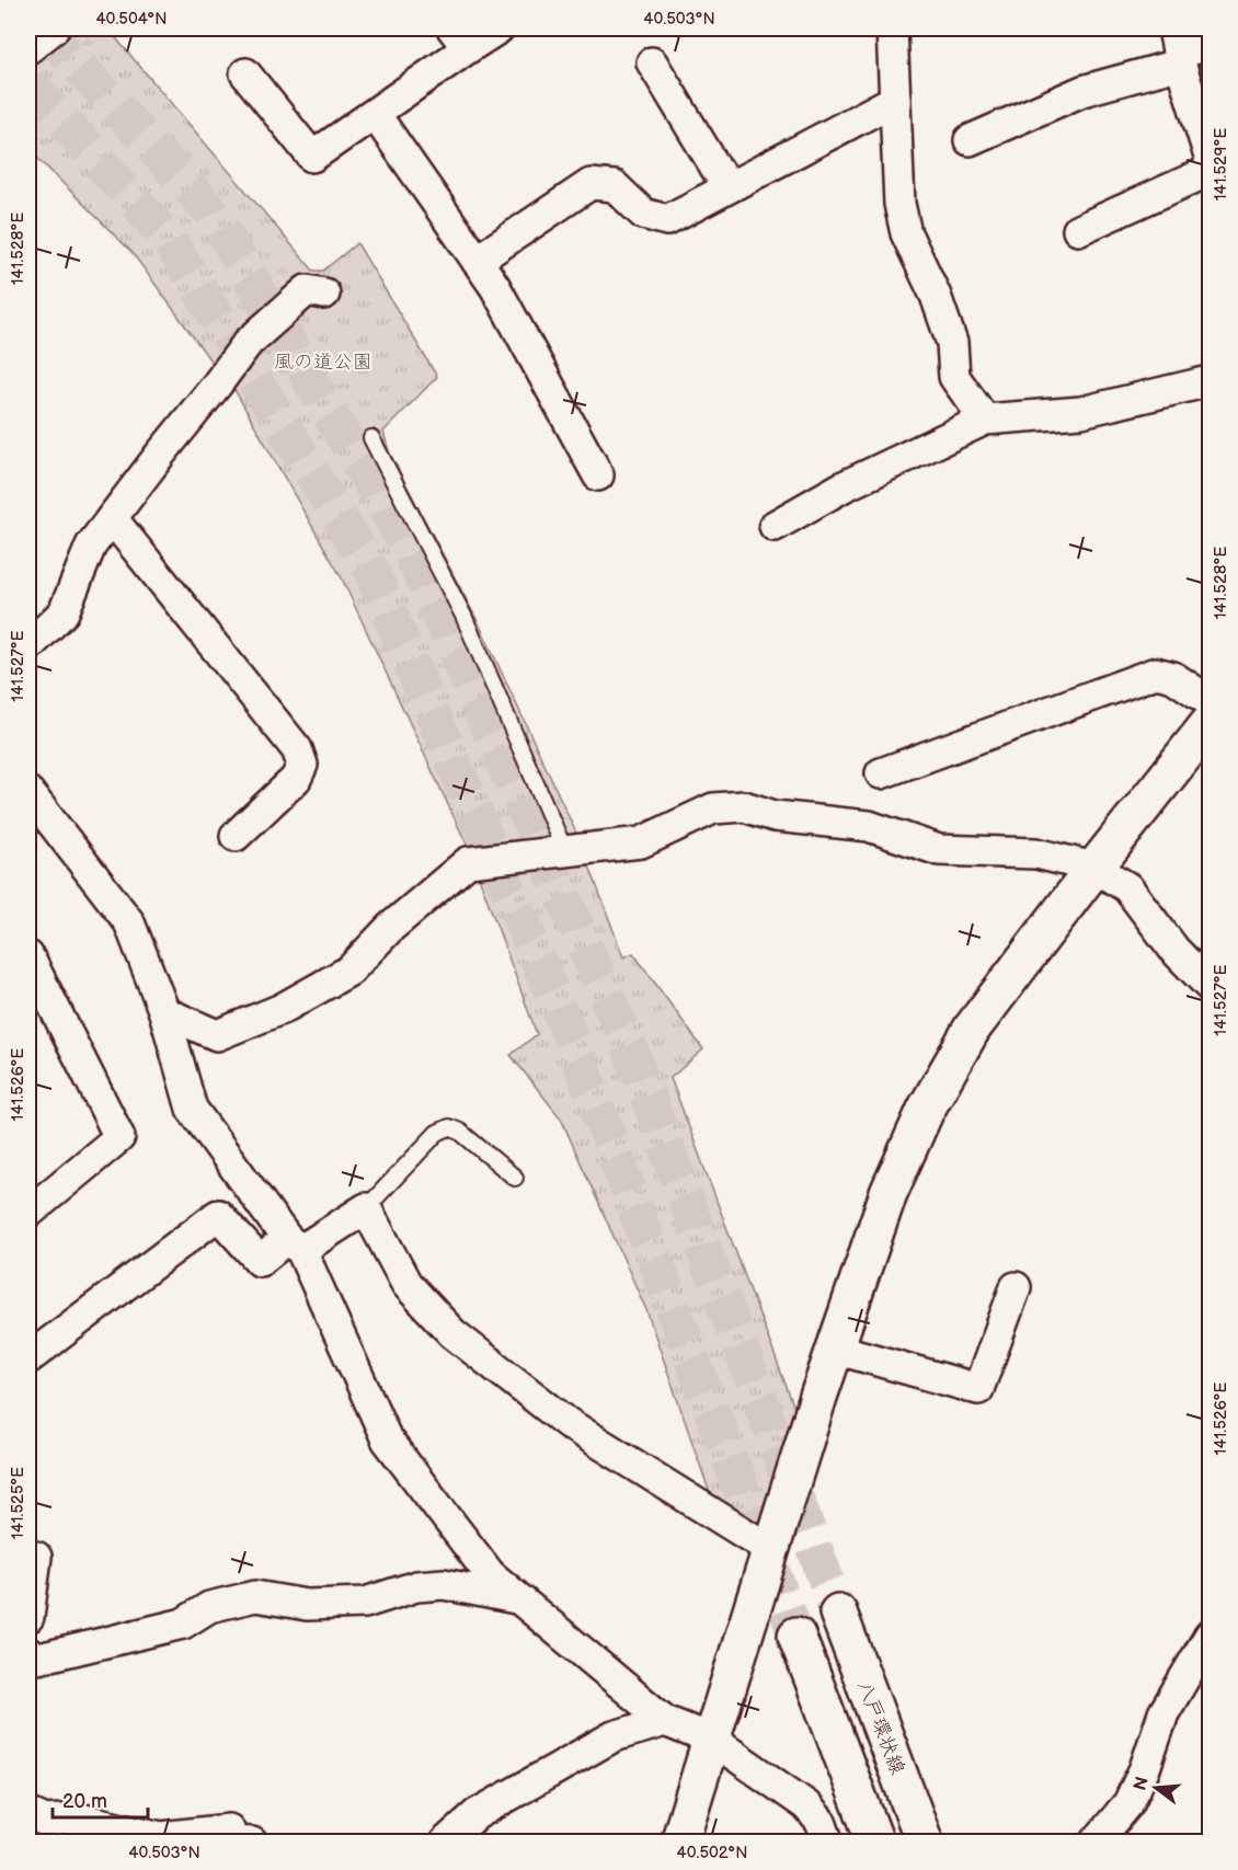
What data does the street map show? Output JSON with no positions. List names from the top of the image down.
{
  "streets": {
    "street": ["八戸環状線"]
  },
  "parks": ["風の道公園"],
  "scale_bar": "20 m",
  "north": "left",
  "coordinates": [
    "40.504°N",
    "40.503°N",
    "141.529°E",
    "141.528°E",
    "141.527°E",
    "141.526°E",
    "141.525°E",
    "40.502°N"
  ]
}
